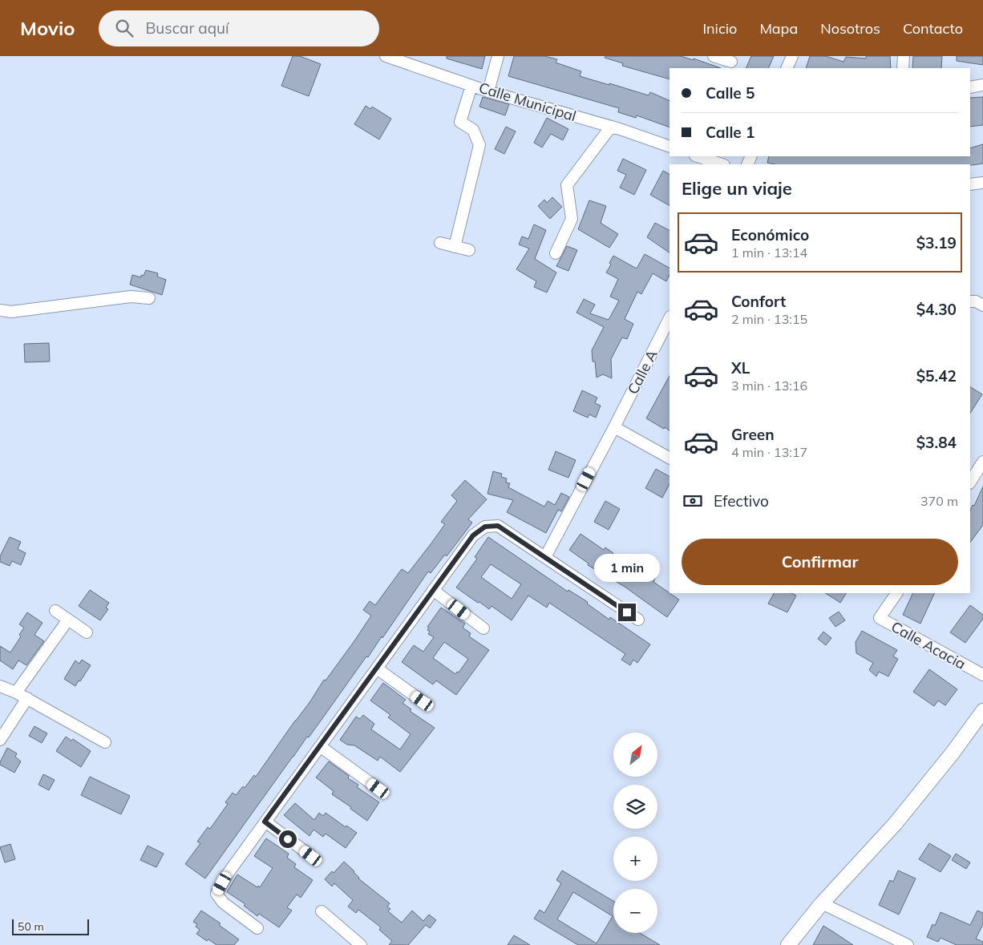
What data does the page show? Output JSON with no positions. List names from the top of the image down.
{
  "streets": {
    "street": ["Calle Municipal", "Calle A", "Calle Acacia"]
  },
  "scale_bar": "50 m",
  "north": "top right",
  "page": {
    "header": "Movio",
    "search": "Buscar aquí",
    "nav": [
      "Inicio",
      "Mapa",
      "Nosotros",
      "Contacto"
    ],
    "banner": ["Calle 5", "Calle 1"],
    "heading": "Elige un viaje",
    "list": [
      {
        "name": "Económico",
        "note": "1 min · 13:14",
        "value": "$3.19"
      },
      {
        "name": "Confort",
        "note": "2 min · 13:15",
        "value": "$4.30"
      },
      {
        "name": "XL",
        "note": "3 min · 13:16",
        "value": "$5.42"
      },
      {
        "name": "Green",
        "note": "4 min · 13:17",
        "value": "$3.84"
      }
    ],
    "pay": ["Efectivo", "370 m"],
    "buttons": "Confirmar",
    "bubble": "1 min",
    "map_buttons": ["+", "−"],
    "scale": "50 m"
  }
}
